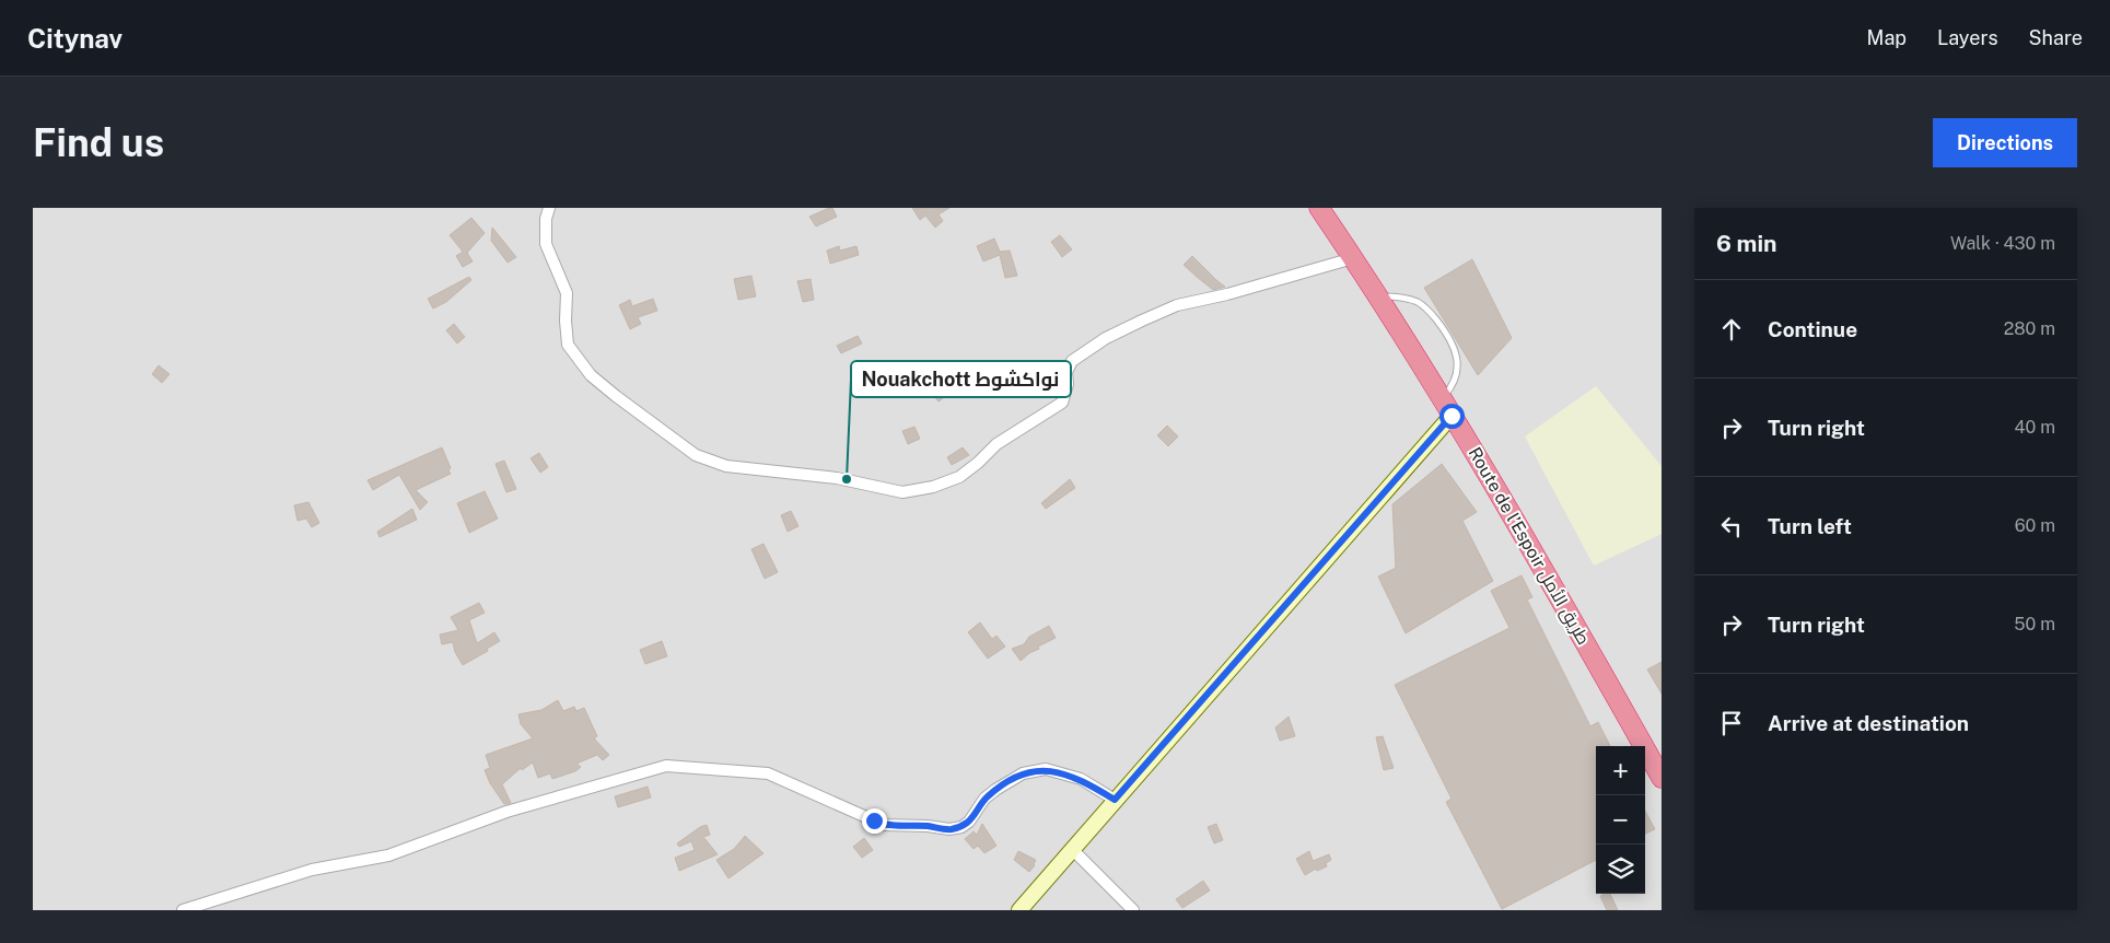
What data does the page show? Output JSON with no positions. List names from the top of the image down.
{
  "streets": {
    "highway": ["Route de l’Espoir طريق الأمل"]
  },
  "places": ["Nouakchott نواكشوط"],
  "page": {
    "header": "Citynav",
    "nav": ["Map", "Layers", "Share"],
    "buttons": "Directions",
    "title": "Find us",
    "heading": ["6 min", "Walk · 430 m"],
    "list": [
      ["Continue", "280 m"],
      ["Turn right", "40 m"],
      ["Turn left", "60 m"],
      ["Turn right", "50 m"],
      "Arrive at destination"
    ],
    "map_buttons": ["+", "−"]
  }
}
